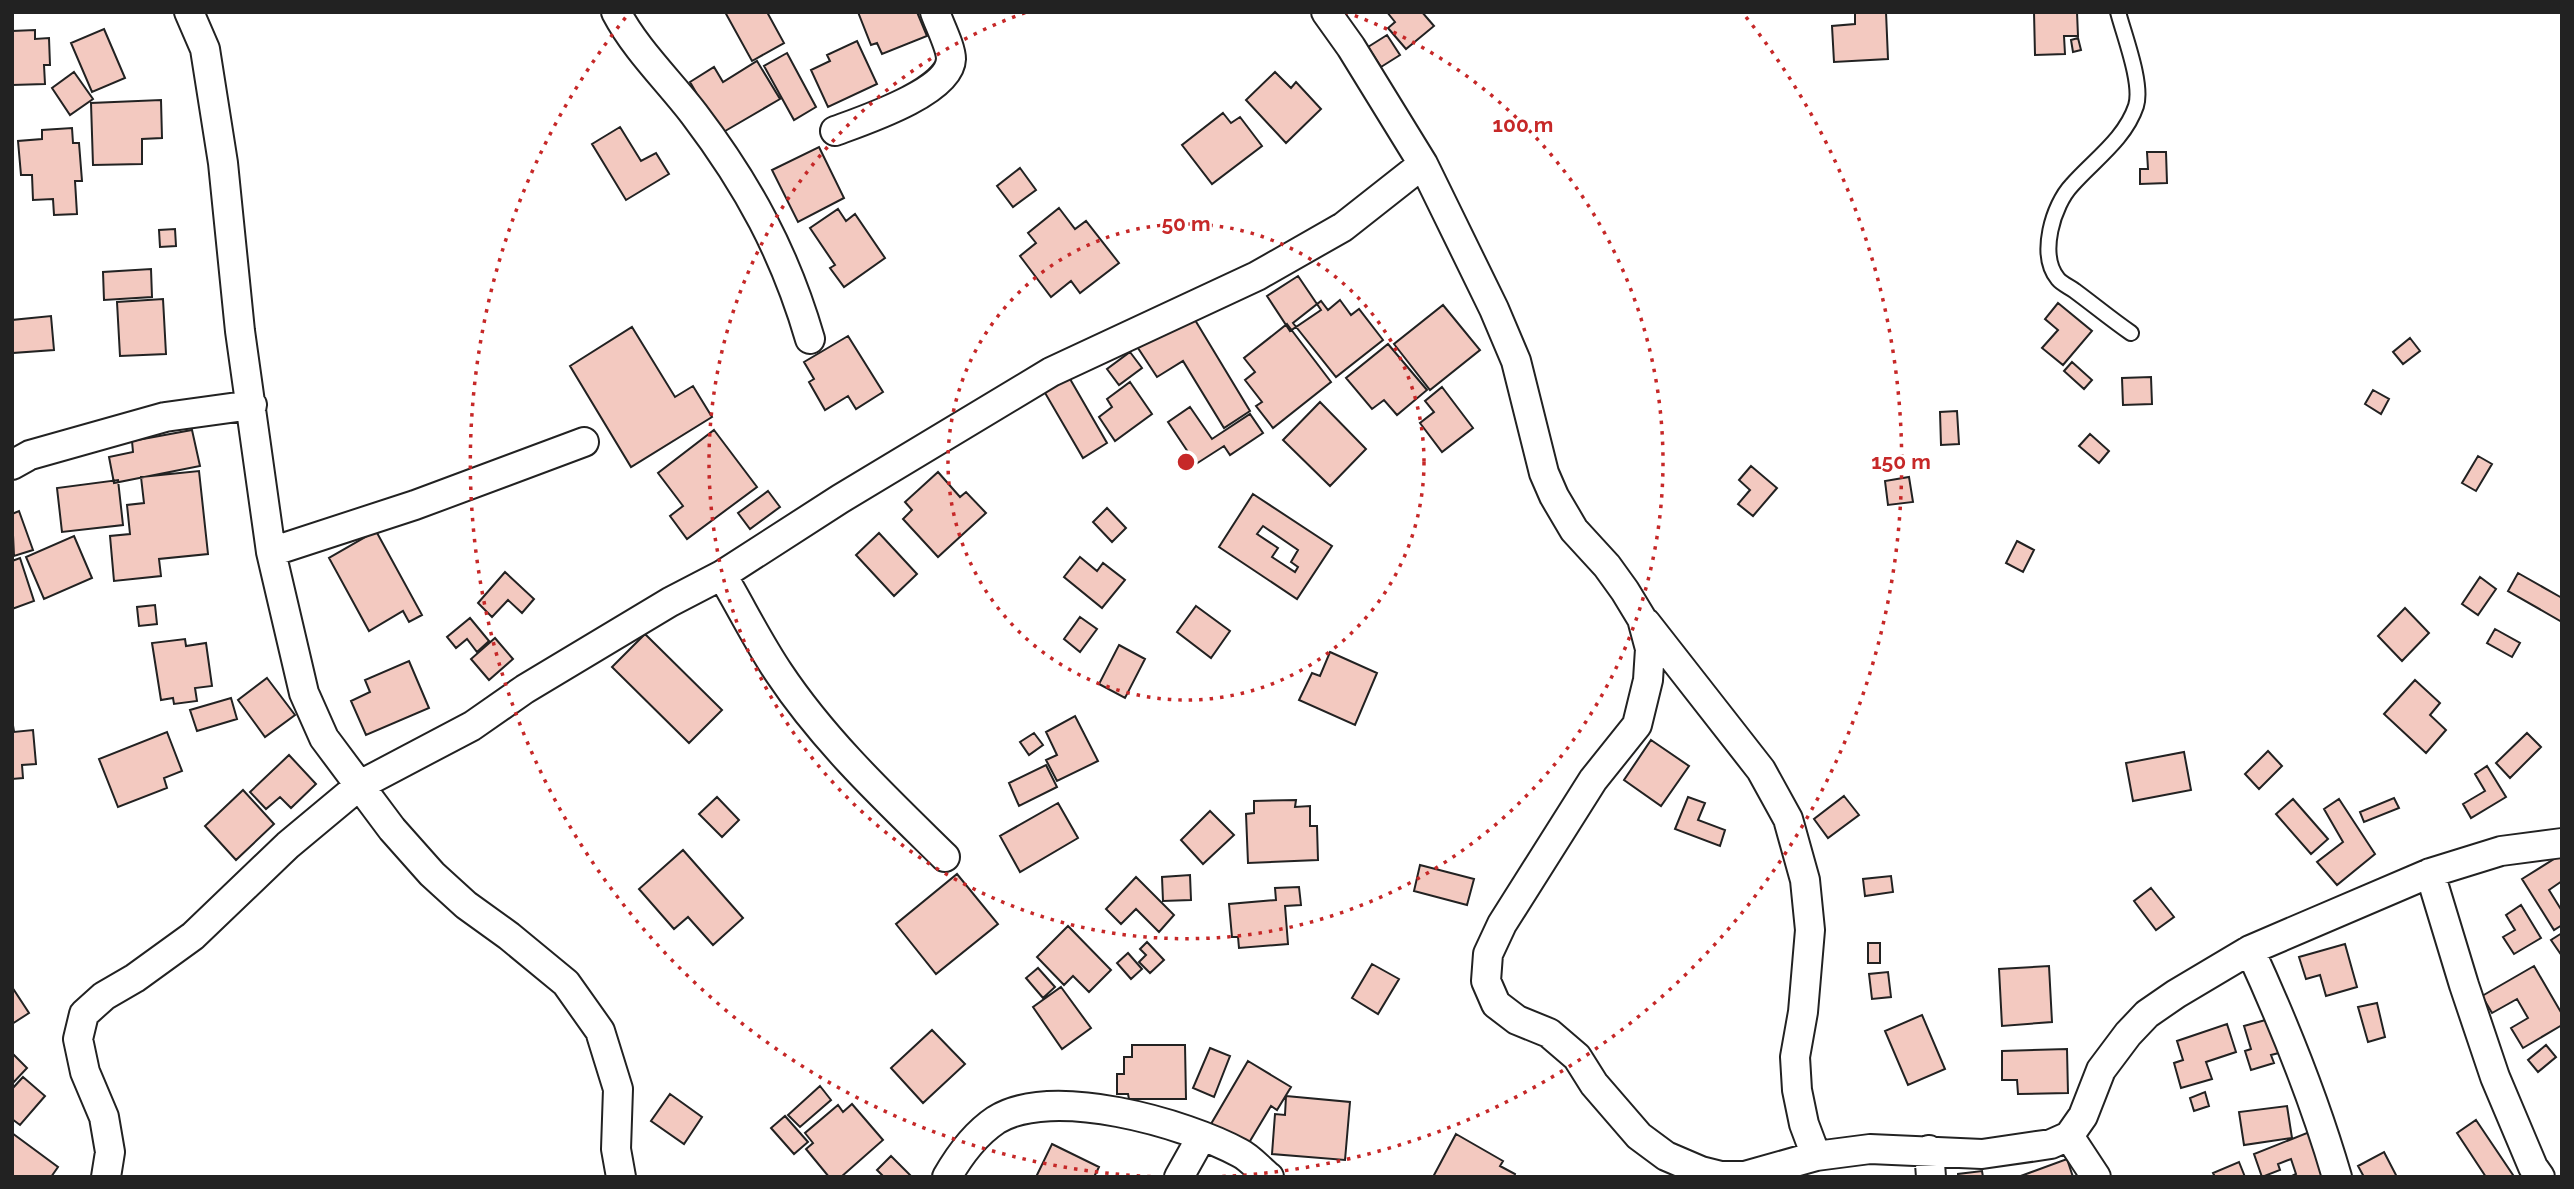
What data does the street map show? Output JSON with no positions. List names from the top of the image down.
{
  "rings": ["100 m", "50 m", "150 m"]
}
